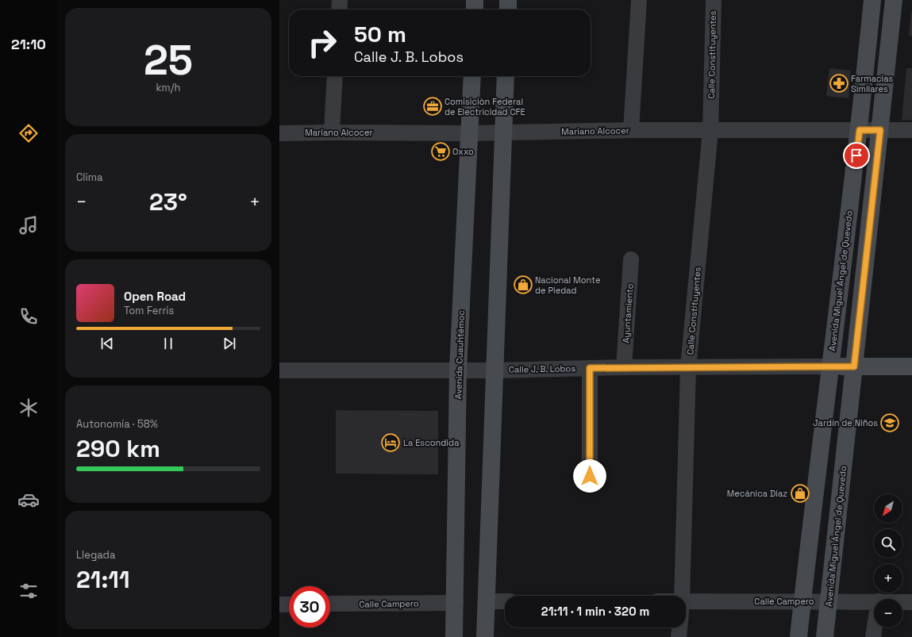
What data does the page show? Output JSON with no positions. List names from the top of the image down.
{
  "streets": {
    "main road": ["Avenida Miguel Ángel de Quevedo", "Avenida Cuauhtémoc", "Calle J. B. Lobos"],
    "street": [
      "Calle Constituyentes",
      "Mariano Alcocer",
      "Ayuntamiento",
      "Calle Campero"
    ]
  },
  "crossings": [
    ["Calle Constituyentes", "Mariano Alcocer"],
    ["Calle Constituyentes", "Calle J. B. Lobos"],
    ["Mariano Alcocer", "Avenida Miguel Ángel de Quevedo"],
    ["Mariano Alcocer", "Avenida Cuauhtémoc"],
    ["Avenida Miguel Ángel de Quevedo", "Calle J. B. Lobos"],
    ["Avenida Miguel Ángel de Quevedo", "Calle Campero"],
    ["Ayuntamiento", "Calle J. B. Lobos"],
    ["Avenida Cuauhtémoc", "Calle J. B. Lobos"],
    ["Avenida Cuauhtémoc", "Calle Campero"]
  ],
  "places": {
    "pharmacy": ["Farmacias Similares"],
    "office": ["Comisiciòn Federal de Electricidad CFE"],
    "supermarket": ["Oxxo"],
    "shop": ["Nacional Monte de Piedad", "Mecánica Diaz"],
    "school or university": ["Jardín de Niños"],
    "hotel": ["La Escondida"]
  },
  "north": "bottom left",
  "page": {
    "tabs": "21:10",
    "tile": [
      ["25", "km/h"],
      "Clima",
      ["Autonomía · 58%", "290 km"],
      ["Llegada", "21:11"]
    ],
    "turn": ["50 m", "Calle J. B. Lobos"],
    "heat": ["−", "23°", "+"],
    "song": ["Open Road", "Tom Ferris"],
    "map_buttons": ["+", "−"],
    "limit": "30",
    "trip": "21:11 · 1 min · 320 m"
  }
}
